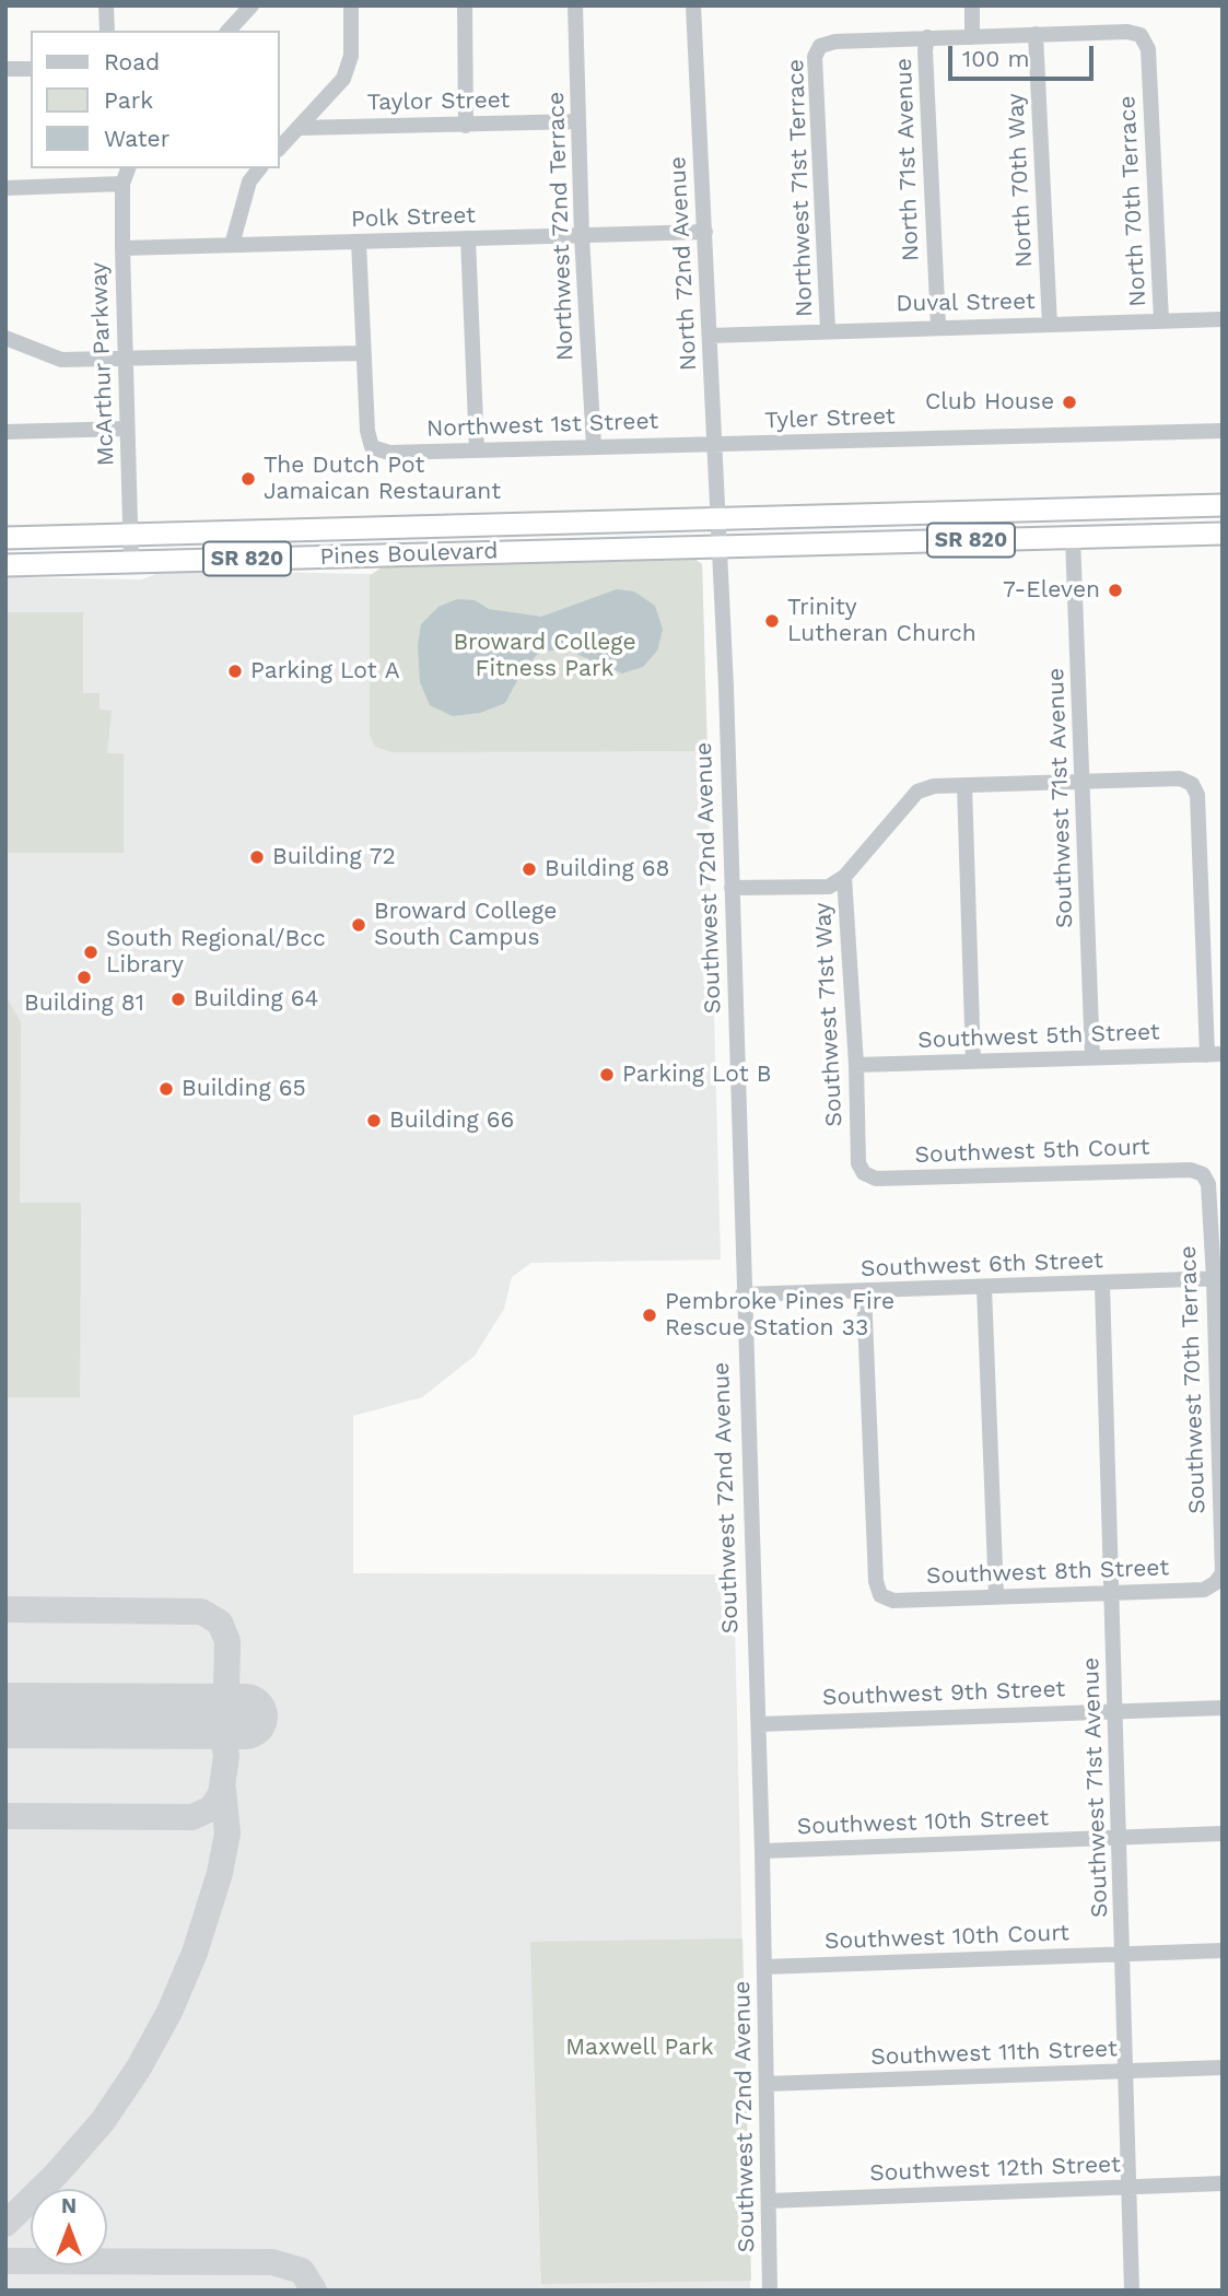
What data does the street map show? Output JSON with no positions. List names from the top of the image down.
{
  "streets": {
    "highway": ["SR 820", "Pines Boulevard"],
    "street": [
      "Taylor Street",
      "North 71st Avenue",
      "North 70th Way",
      "Northwest 71st Terrace",
      "North 70th Terrace",
      "Polk Street",
      "Northwest 72nd Terrace",
      "North 72nd Avenue",
      "Duval Street",
      "McArthur Parkway",
      "Tyler Street",
      "Northwest 1st Street",
      "Southwest 71st Avenue",
      "Southwest 72nd Avenue",
      "Southwest 71st Way",
      "Southwest 5th Street",
      "Southwest 5th Court",
      "Southwest 6th Street",
      "Southwest 70th Terrace",
      "Southwest 8th Street",
      "Southwest 9th Street",
      "Southwest 10th Street",
      "Southwest 10th Court",
      "Southwest 11th Street",
      "Southwest 12th Street"
    ]
  },
  "crossings": [
    ["Taylor Street", "Northwest 72nd Terrace"],
    ["North 71st Avenue", "Northwest 71st Terrace"],
    ["North 71st Avenue", "Duval Street"],
    ["North 70th Way", "North 70th Terrace"],
    ["North 70th Way", "Duval Street"],
    ["Northwest 71st Terrace", "Duval Street"],
    ["North 70th Terrace", "Duval Street"],
    ["Polk Street", "Northwest 72nd Terrace"],
    ["Polk Street", "North 72nd Avenue"],
    ["Polk Street", "McArthur Parkway"],
    ["Northwest 72nd Terrace", "Northwest 1st Street"],
    ["North 72nd Avenue", "Duval Street"],
    ["North 72nd Avenue", "Tyler Street"],
    ["North 72nd Avenue", "Northwest 1st Street"],
    ["North 72nd Avenue", "SR 820"],
    ["North 72nd Avenue", "Pines Boulevard"],
    ["North 72nd Avenue", "Southwest 72nd Avenue"],
    ["McArthur Parkway", "Pines Boulevard"],
    ["Tyler Street", "Northwest 1st Street"],
    ["SR 820", "Pines Boulevard"],
    ["SR 820", "Southwest 71st Avenue"],
    ["SR 820", "Southwest 72nd Avenue"],
    ["Pines Boulevard", "Southwest 72nd Avenue"],
    ["Southwest 71st Avenue", "Southwest 71st Way"],
    ["Southwest 71st Avenue", "Southwest 5th Street"],
    ["Southwest 71st Avenue", "Southwest 6th Street"],
    ["Southwest 71st Avenue", "Southwest 8th Street"],
    ["Southwest 71st Avenue", "Southwest 9th Street"],
    ["Southwest 71st Avenue", "Southwest 10th Street"],
    ["Southwest 71st Avenue", "Southwest 10th Court"],
    ["Southwest 71st Avenue", "Southwest 11th Street"],
    ["Southwest 71st Avenue", "Southwest 12th Street"],
    ["Southwest 72nd Avenue", "Southwest 6th Street"],
    ["Southwest 72nd Avenue", "Southwest 9th Street"],
    ["Southwest 72nd Avenue", "Southwest 10th Street"],
    ["Southwest 72nd Avenue", "Southwest 10th Court"],
    ["Southwest 72nd Avenue", "Southwest 11th Street"],
    ["Southwest 72nd Avenue", "Southwest 12th Street"],
    ["Southwest 71st Way", "Southwest 5th Street"],
    ["Southwest 71st Way", "Southwest 5th Court"],
    ["Southwest 5th Court", "Southwest 70th Terrace"],
    ["Southwest 6th Street", "Southwest 70th Terrace"],
    ["Southwest 6th Street", "Southwest 8th Street"],
    ["Southwest 70th Terrace", "Southwest 8th Street"]
  ],
  "parks": ["Broward College Fitness Park", "Maxwell Park"],
  "places": [
    "Club House",
    "The Dutch Pot Jamaican Restaurant",
    "7-Eleven",
    "Trinity Lutheran Church",
    "Parking Lot A",
    "Building 72",
    "Building 68",
    "Broward College South Campus",
    "South Regional/Bcc Library",
    "Building 81",
    "Building 64",
    "Parking Lot B",
    "Building 65",
    "Building 66",
    "Pembroke Pines Fire Rescue Station 33"
  ],
  "legend": ["Road", "Park", "Water"],
  "scale_bar": "100 m",
  "north": "top"
}
